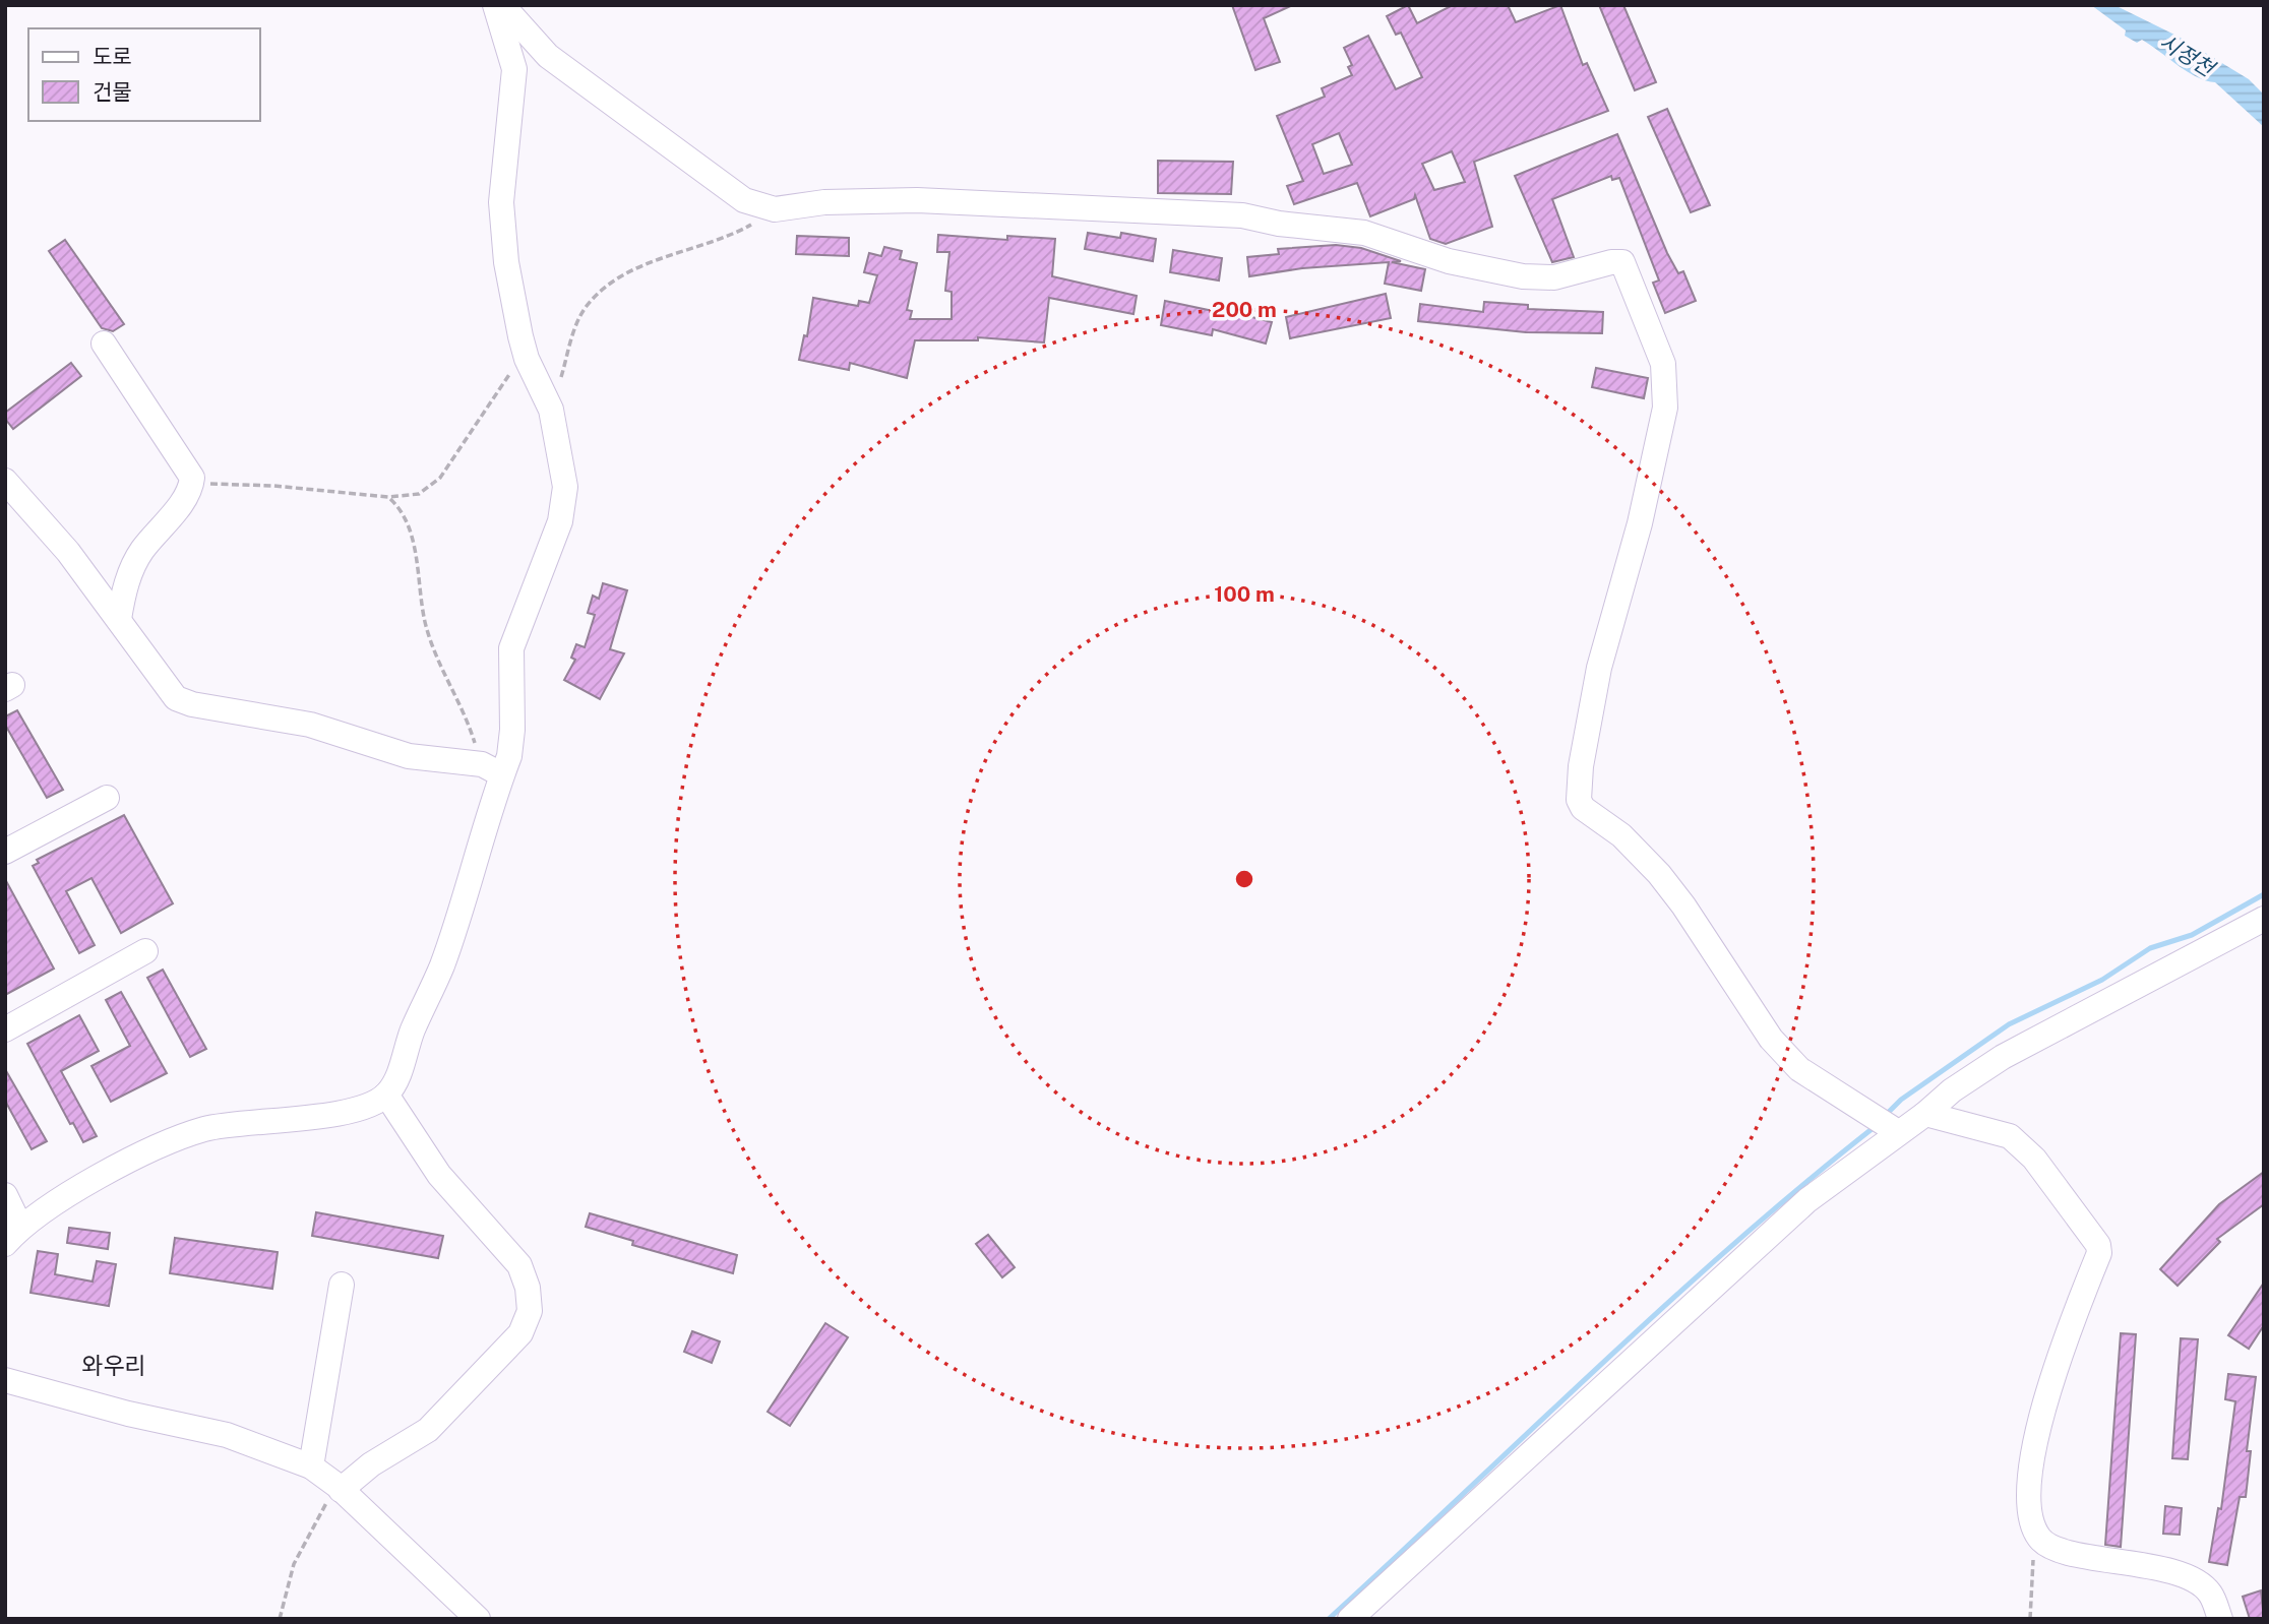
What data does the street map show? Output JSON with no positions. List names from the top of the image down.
{
  "districts": ["와우리"],
  "water": ["시정천"],
  "legend": ["도로", "건물"],
  "rings": ["200 m", "100 m"]
}
